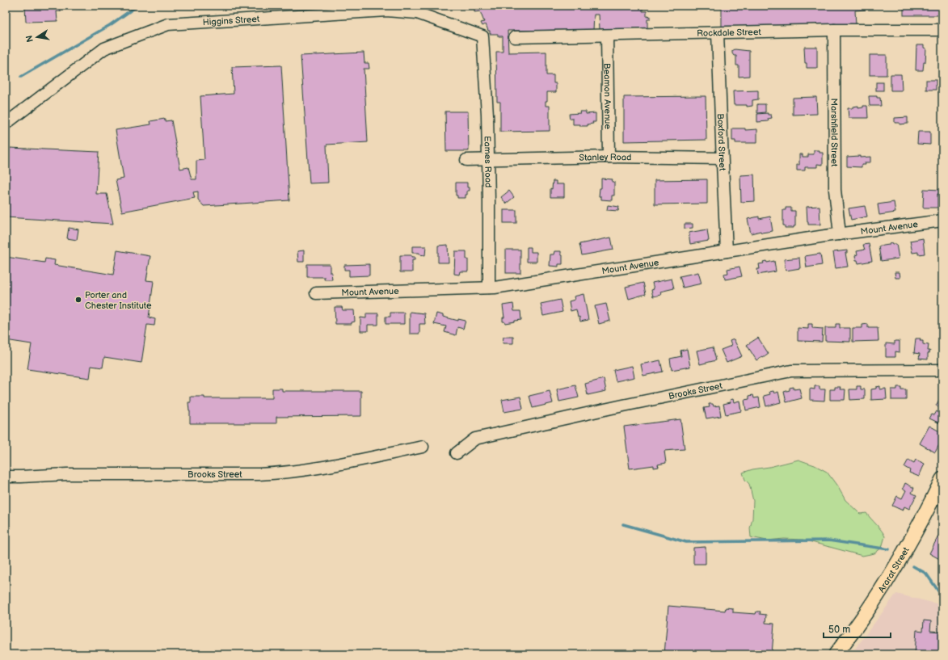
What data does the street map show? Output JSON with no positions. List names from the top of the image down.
{
  "streets": {
    "main road": ["Ararat Street"],
    "street": [
      "Higgins Street",
      "Rockdale Street",
      "Beamon Avenue",
      "Marshfield Street",
      "Boxford Street",
      "Stanley Road",
      "Eames Road",
      "Mount Avenue",
      "Brooks Street"
    ]
  },
  "crossings": [
    ["Higgins Street", "Eames Road"],
    ["Rockdale Street", "Beamon Avenue"],
    ["Rockdale Street", "Marshfield Street"],
    ["Rockdale Street", "Boxford Street"],
    ["Beamon Avenue", "Stanley Road"],
    ["Marshfield Street", "Mount Avenue"],
    ["Boxford Street", "Stanley Road"],
    ["Boxford Street", "Mount Avenue"],
    ["Stanley Road", "Eames Road"],
    ["Eames Road", "Mount Avenue"]
  ],
  "places": ["Porter and Chester Institute"],
  "scale_bar": "50 m",
  "north": "left"
}
